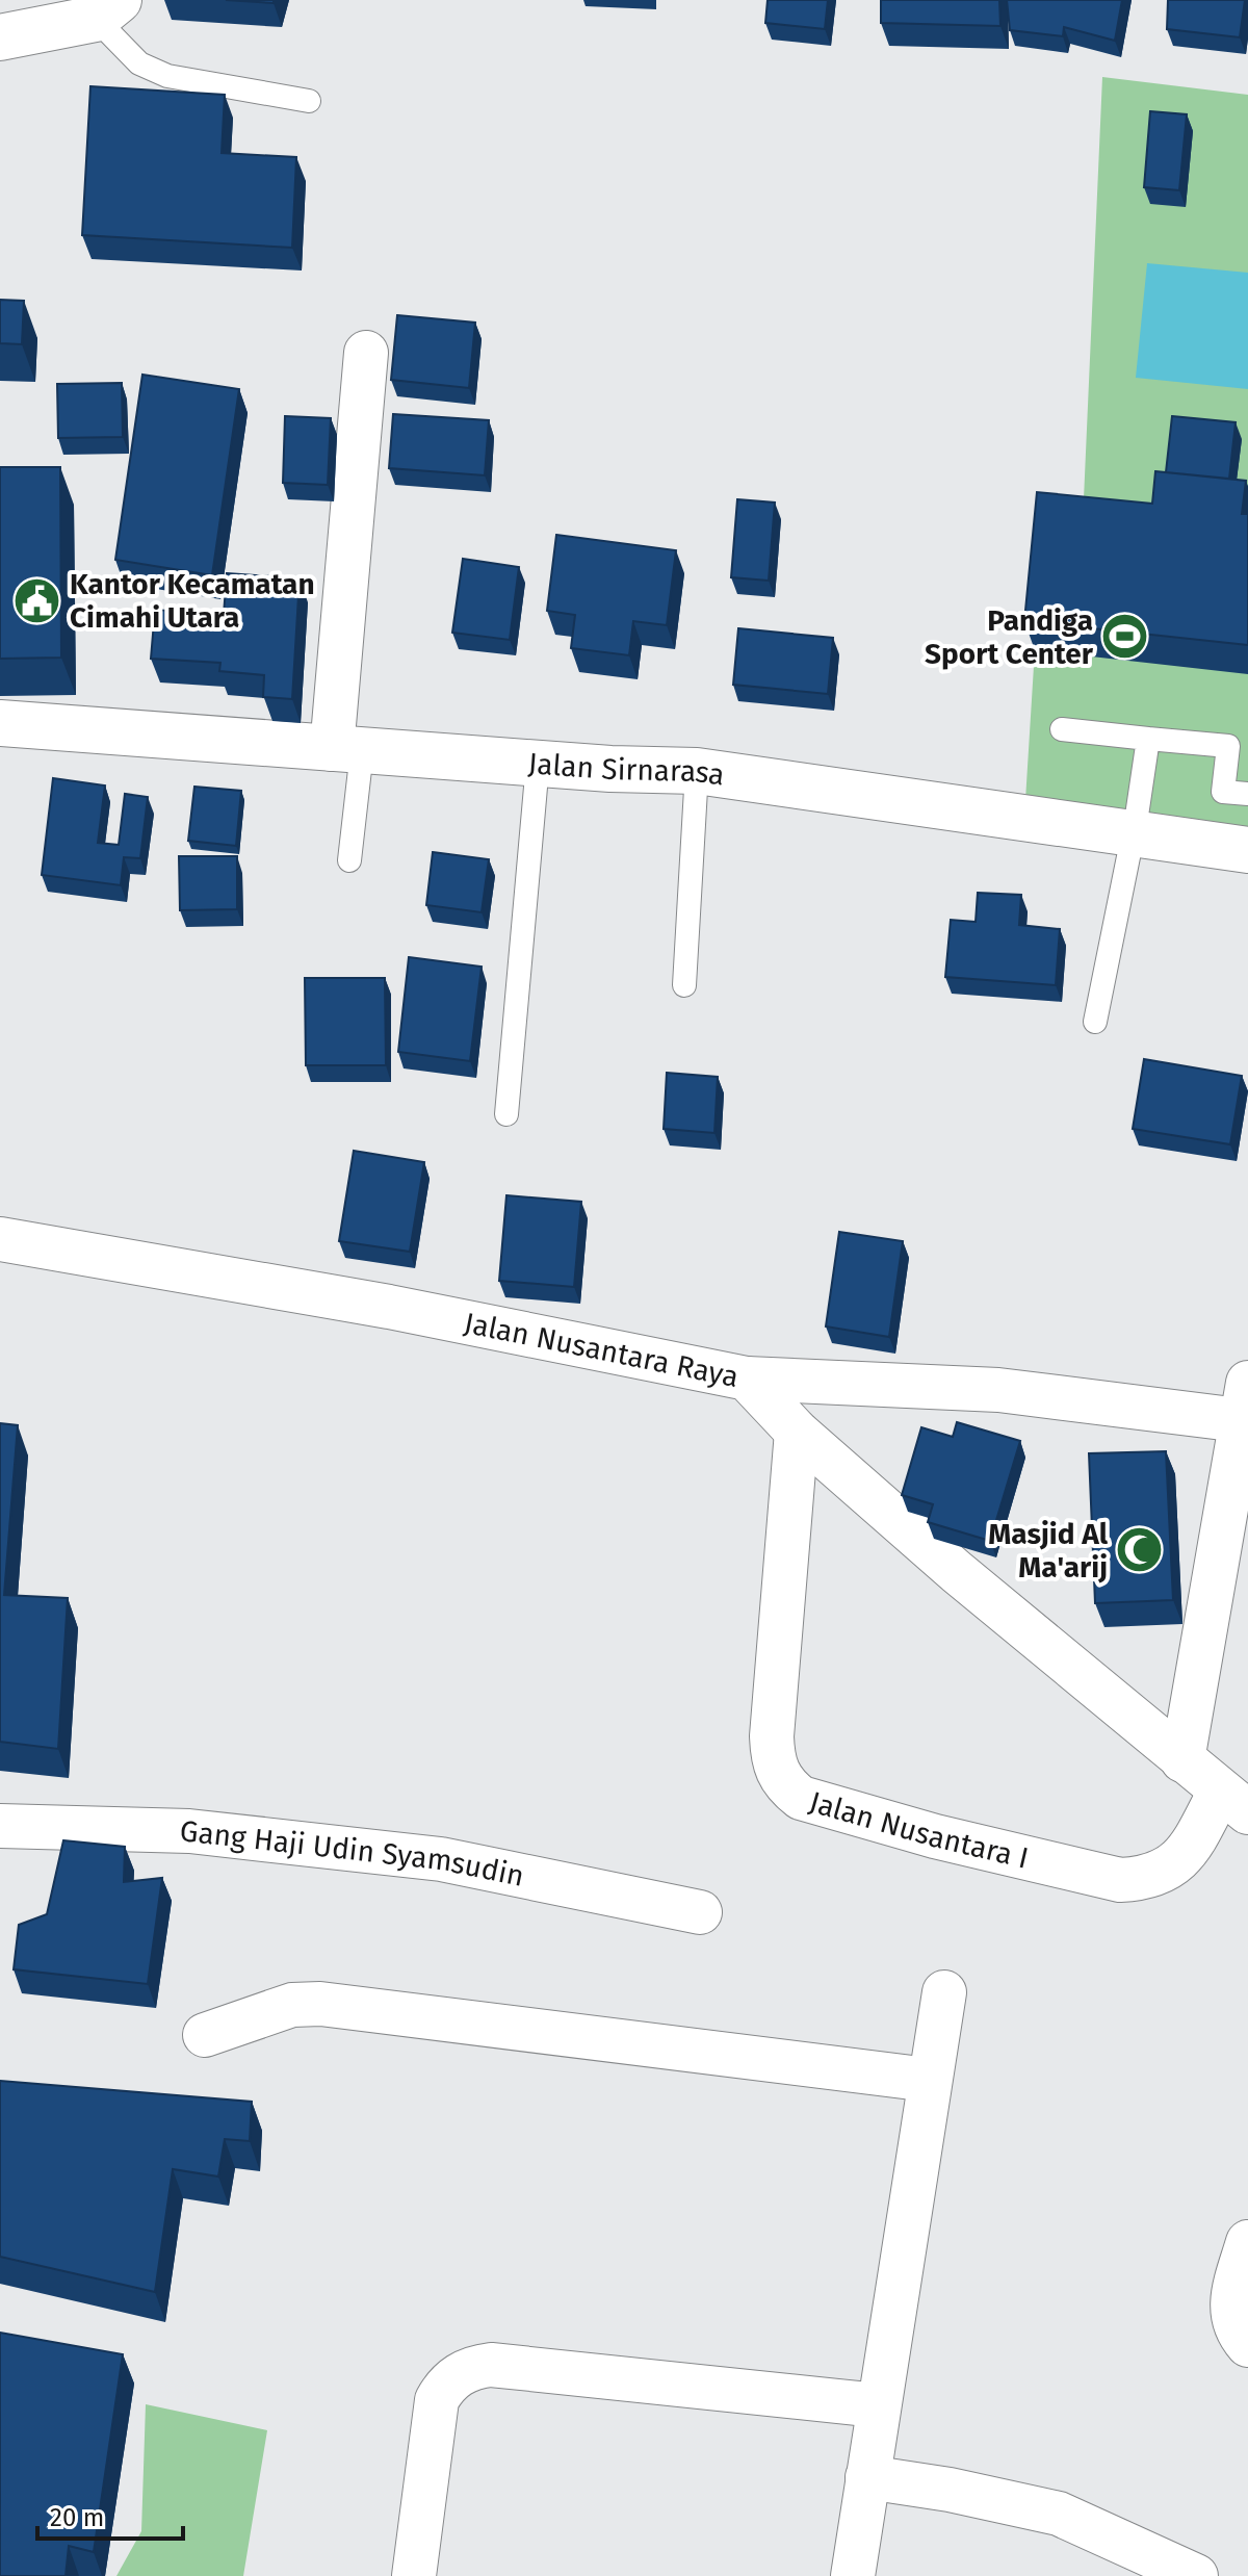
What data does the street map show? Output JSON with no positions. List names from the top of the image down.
{
  "streets": {
    "street": [
      "Jalan Sirnarasa",
      "Jalan Nusantara Raya",
      "Jalan Nusantara I",
      "Gang Haji Udin Syamsudin"
    ]
  },
  "crossings": [
    ["Jalan Nusantara Raya", "Jalan Nusantara I"]
  ],
  "places": {
    "public building": ["Kantor Kecamatan Cimahi Utara"],
    "sports": ["Pandiga Sport Center"],
    "mosque": ["Masjid Al Ma'arij"]
  },
  "scale_bar": "20 m"
}
